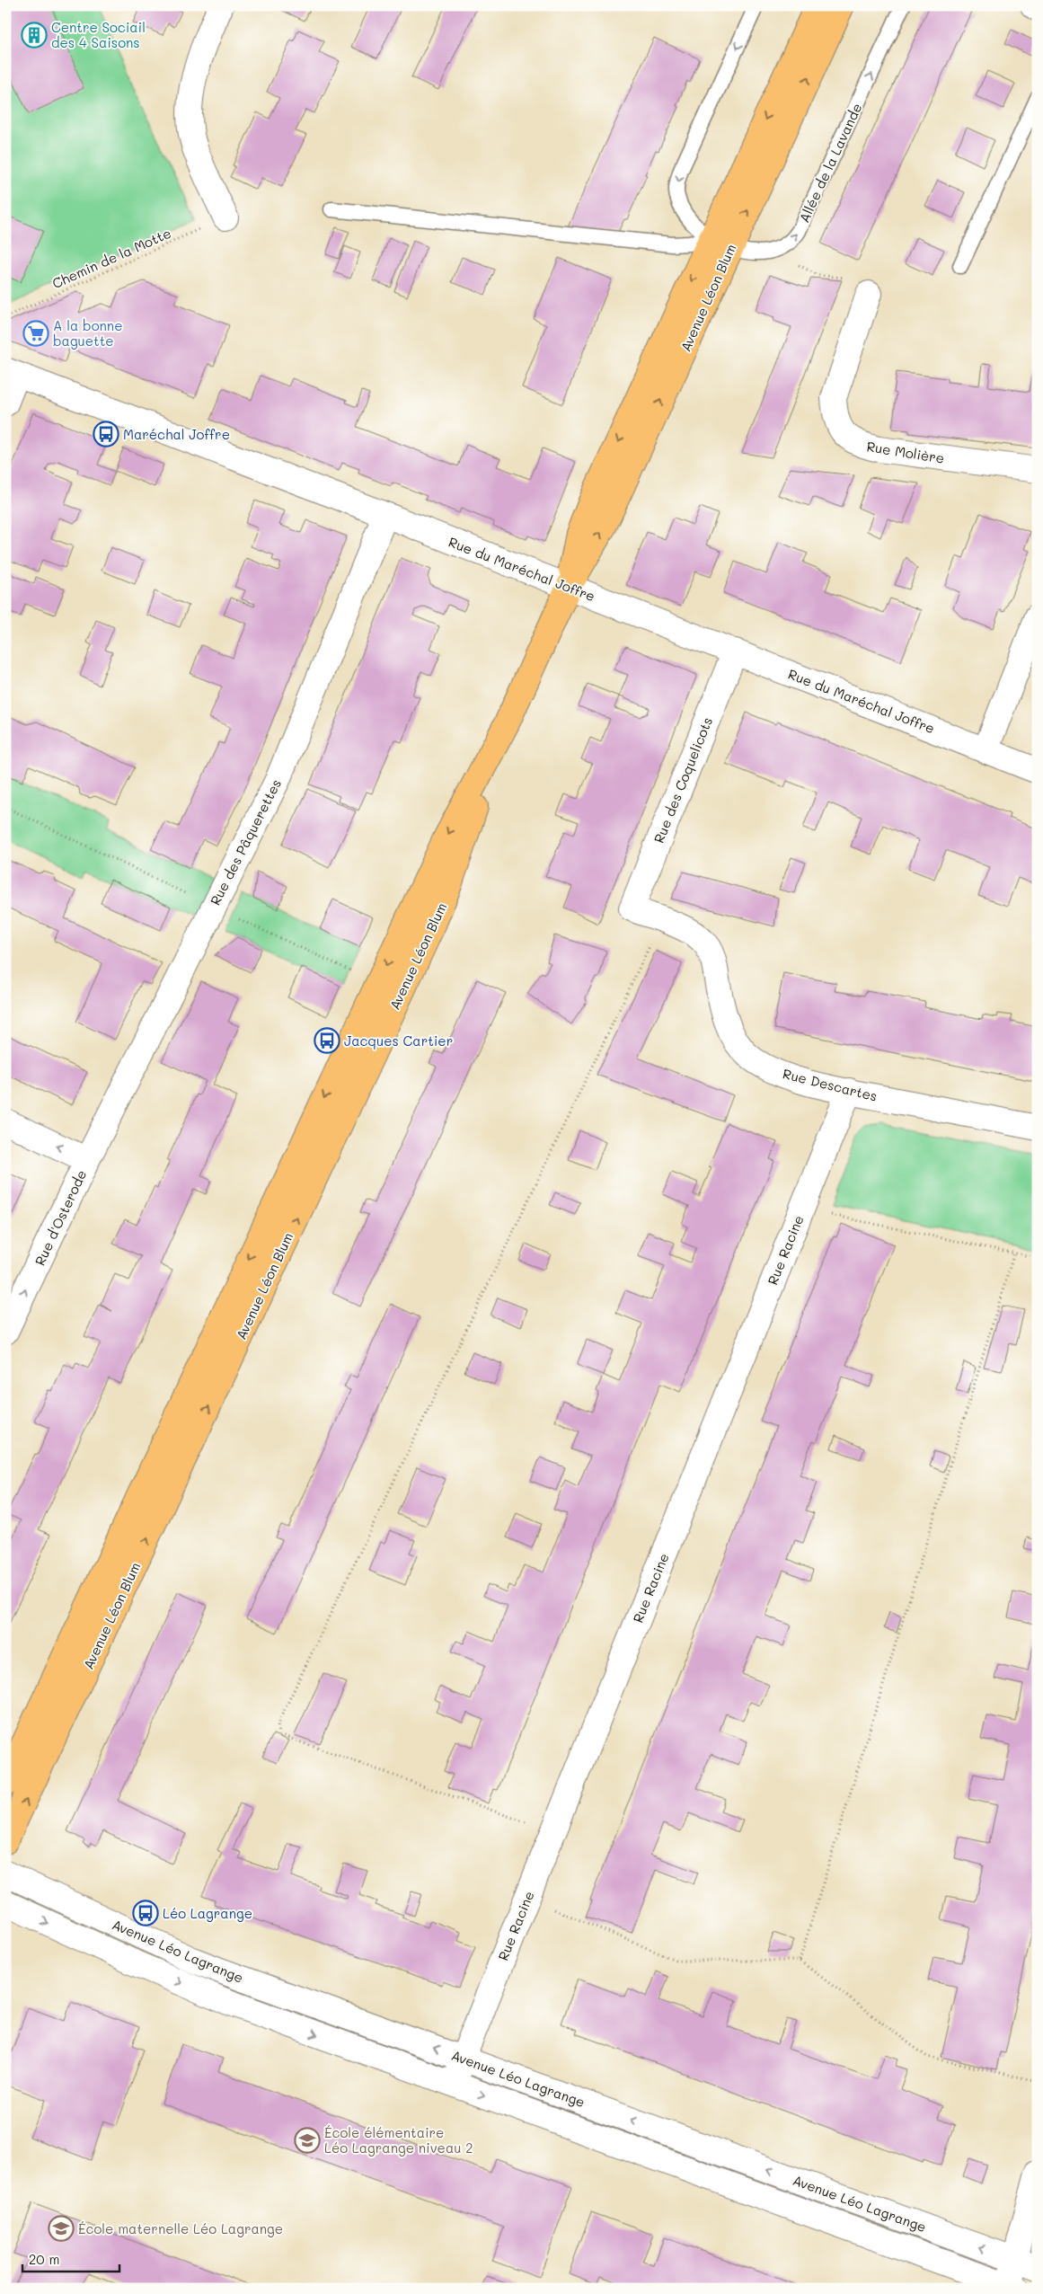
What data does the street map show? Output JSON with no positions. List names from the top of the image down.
{
  "streets": {
    "main road": ["Avenue Léon Blum"],
    "street": [
      "Rue Molière",
      "Rue du Maréchal Joffre",
      "Rue des Coquelicots",
      "Rue des Pâquerettes",
      "Rue Descartes",
      "Rue d'Osterode",
      "Rue Racine",
      "Avenue Léo Lagrange"
    ],
    "lane": ["Allée de la Lavande"],
    "path": ["Chemin de la Motte"]
  },
  "crossings": [
    ["Avenue Léon Blum", "Rue du Maréchal Joffre"],
    ["Rue du Maréchal Joffre", "Rue des Coquelicots"],
    ["Rue du Maréchal Joffre", "Rue des Pâquerettes"],
    ["Rue des Coquelicots", "Rue Descartes"],
    ["Rue des Pâquerettes", "Rue d'Osterode"],
    ["Rue Descartes", "Rue Racine"],
    ["Rue Racine", "Avenue Léo Lagrange"]
  ],
  "one_way": ["Allée de la Lavande"],
  "places": {
    "building": ["Centre Sociail des 4 Saisons"],
    "supermarket": ["A la bonne baguette"],
    "bus stop": ["Maréchal Joffre", "Jacques Cartier", "Léo Lagrange"],
    "school or university": ["École élémentaire Léo Lagrange niveau 2", "École maternelle Léo Lagrange"]
  },
  "scale_bar": "20 m"
}
